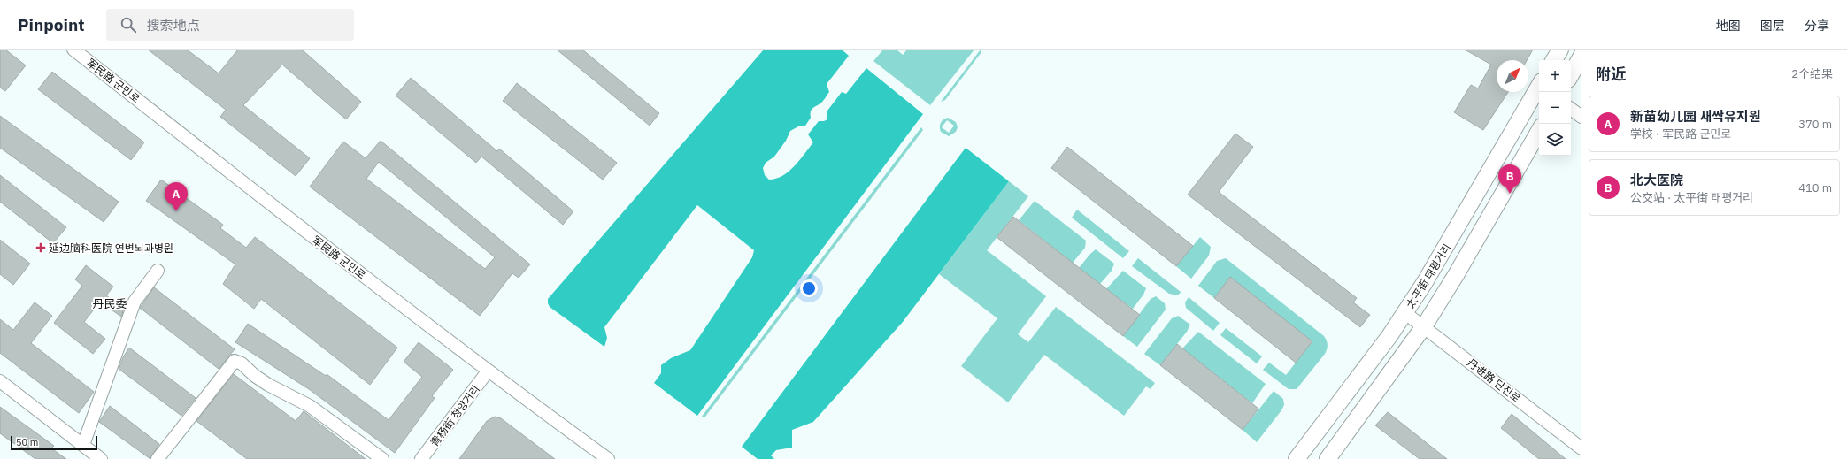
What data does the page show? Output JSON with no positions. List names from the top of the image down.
{
  "streets": {
    "main road": ["太平街 태평거리"],
    "street": ["军民路 군민로", "丹进路 단진로", "青杨街 청양거리"]
  },
  "crossings": [
    ["军民路 군민로", "青杨街 청양거리"],
    ["太平街 태평거리", "丹进路 단진로"]
  ],
  "districts": ["丹民委"],
  "places": {
    "health": ["延边脑科医院 연변뇌과병원"]
  },
  "scale_bar": "50 m",
  "north": "top right",
  "page": {
    "header": "Pinpoint",
    "search": "搜索地点",
    "nav": ["地图", "图层", "分享"],
    "heading": ["附近", "2个结果"],
    "map_buttons": ["+", "−"],
    "list": [
      {
        "mark": "A",
        "name": "新苗幼儿园 새싹유지원",
        "note": "学校 · 军民路 군민로",
        "value": "370 m"
      },
      {
        "mark": "B",
        "name": "北大医院",
        "note": "公交站 · 太平街 태평거리",
        "value": "410 m"
      }
    ],
    "pins": ["B", "A"],
    "scale": "50 m"
  }
}
